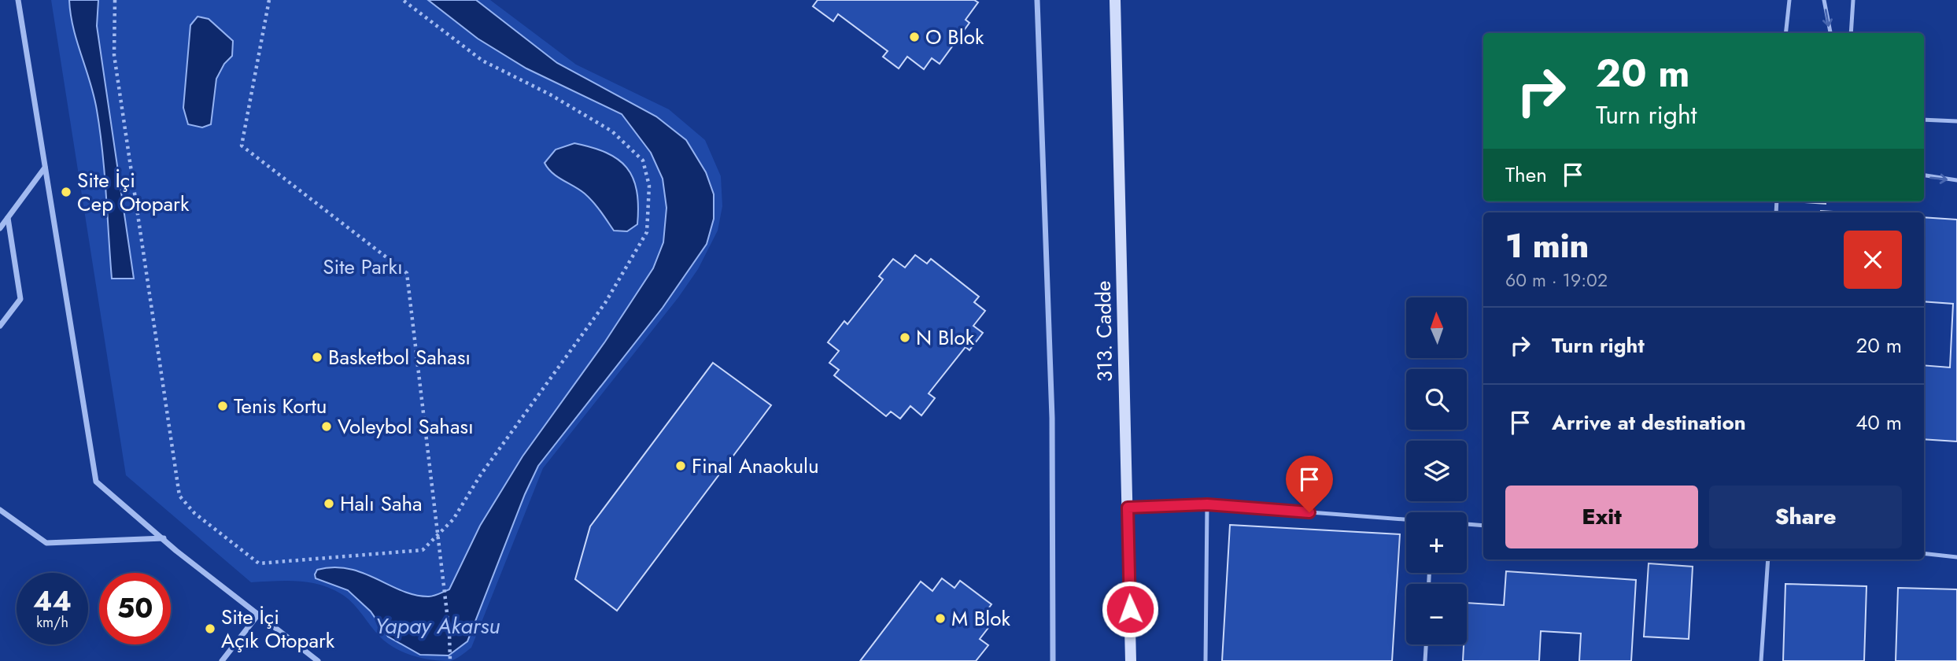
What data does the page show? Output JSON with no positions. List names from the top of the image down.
{
  "streets": {
    "main road": ["313. Cadde"]
  },
  "water": ["Yapay Akarsu"],
  "parks": ["Site Parkı"],
  "places": [
    "O Blok",
    "Site İçi Cep Otopark",
    "N Blok",
    "Basketbol Sahası",
    "Tenis Kortu",
    "Voleybol Sahası",
    "Final Anaokulu",
    "Halı Saha",
    "M Blok",
    "Site İçi Açık Otopark"
  ],
  "north": "top",
  "page": {
    "turn": ["20 m", "Turn right"],
    "then": "Then",
    "heading": ["1 min", "60 m · 19:02"],
    "map_buttons": ["+", "−"],
    "list": [
      {
        "name": "Turn right",
        "value": "20 m"
      },
      {
        "name": "Arrive at destination",
        "value": "40 m"
      }
    ],
    "buttons": ["Exit", "Share"],
    "speed": "44 km/h",
    "limit": "50"
  }
}
